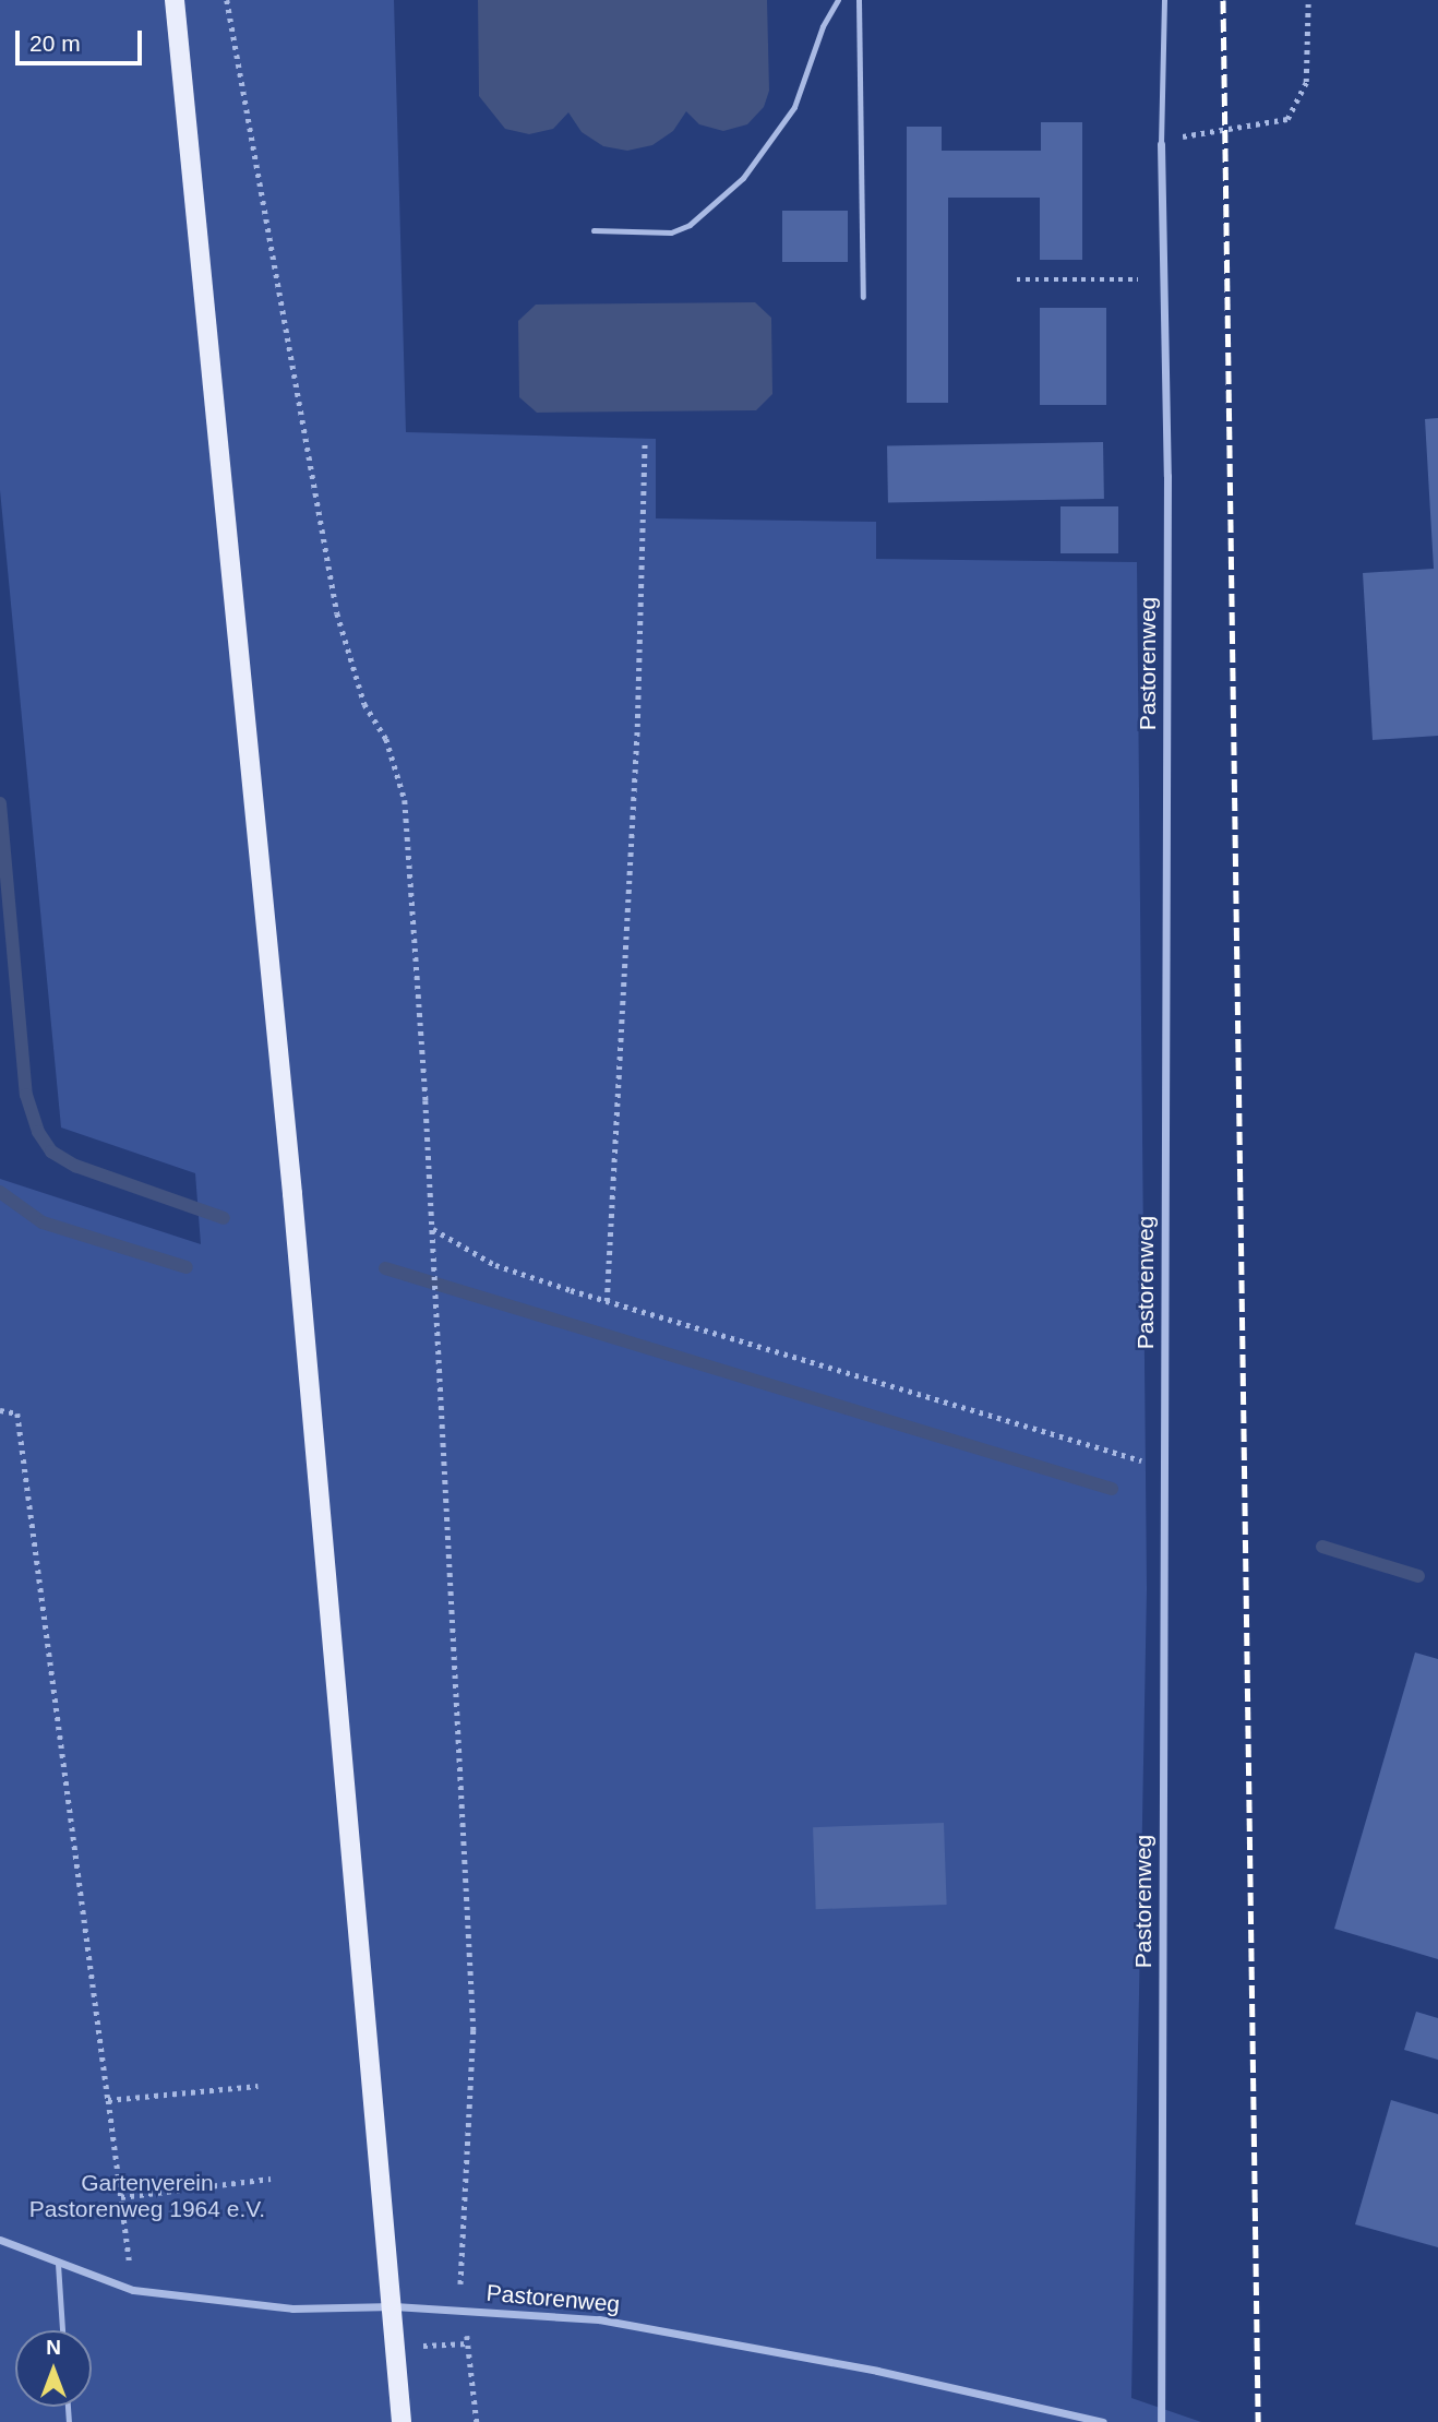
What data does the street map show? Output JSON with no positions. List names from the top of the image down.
{
  "streets": {
    "street": ["Pastorenweg"]
  },
  "parks": ["Gartenverein Pastorenweg 1964 e.V."],
  "scale_bar": "20 m",
  "north": "top"
}
